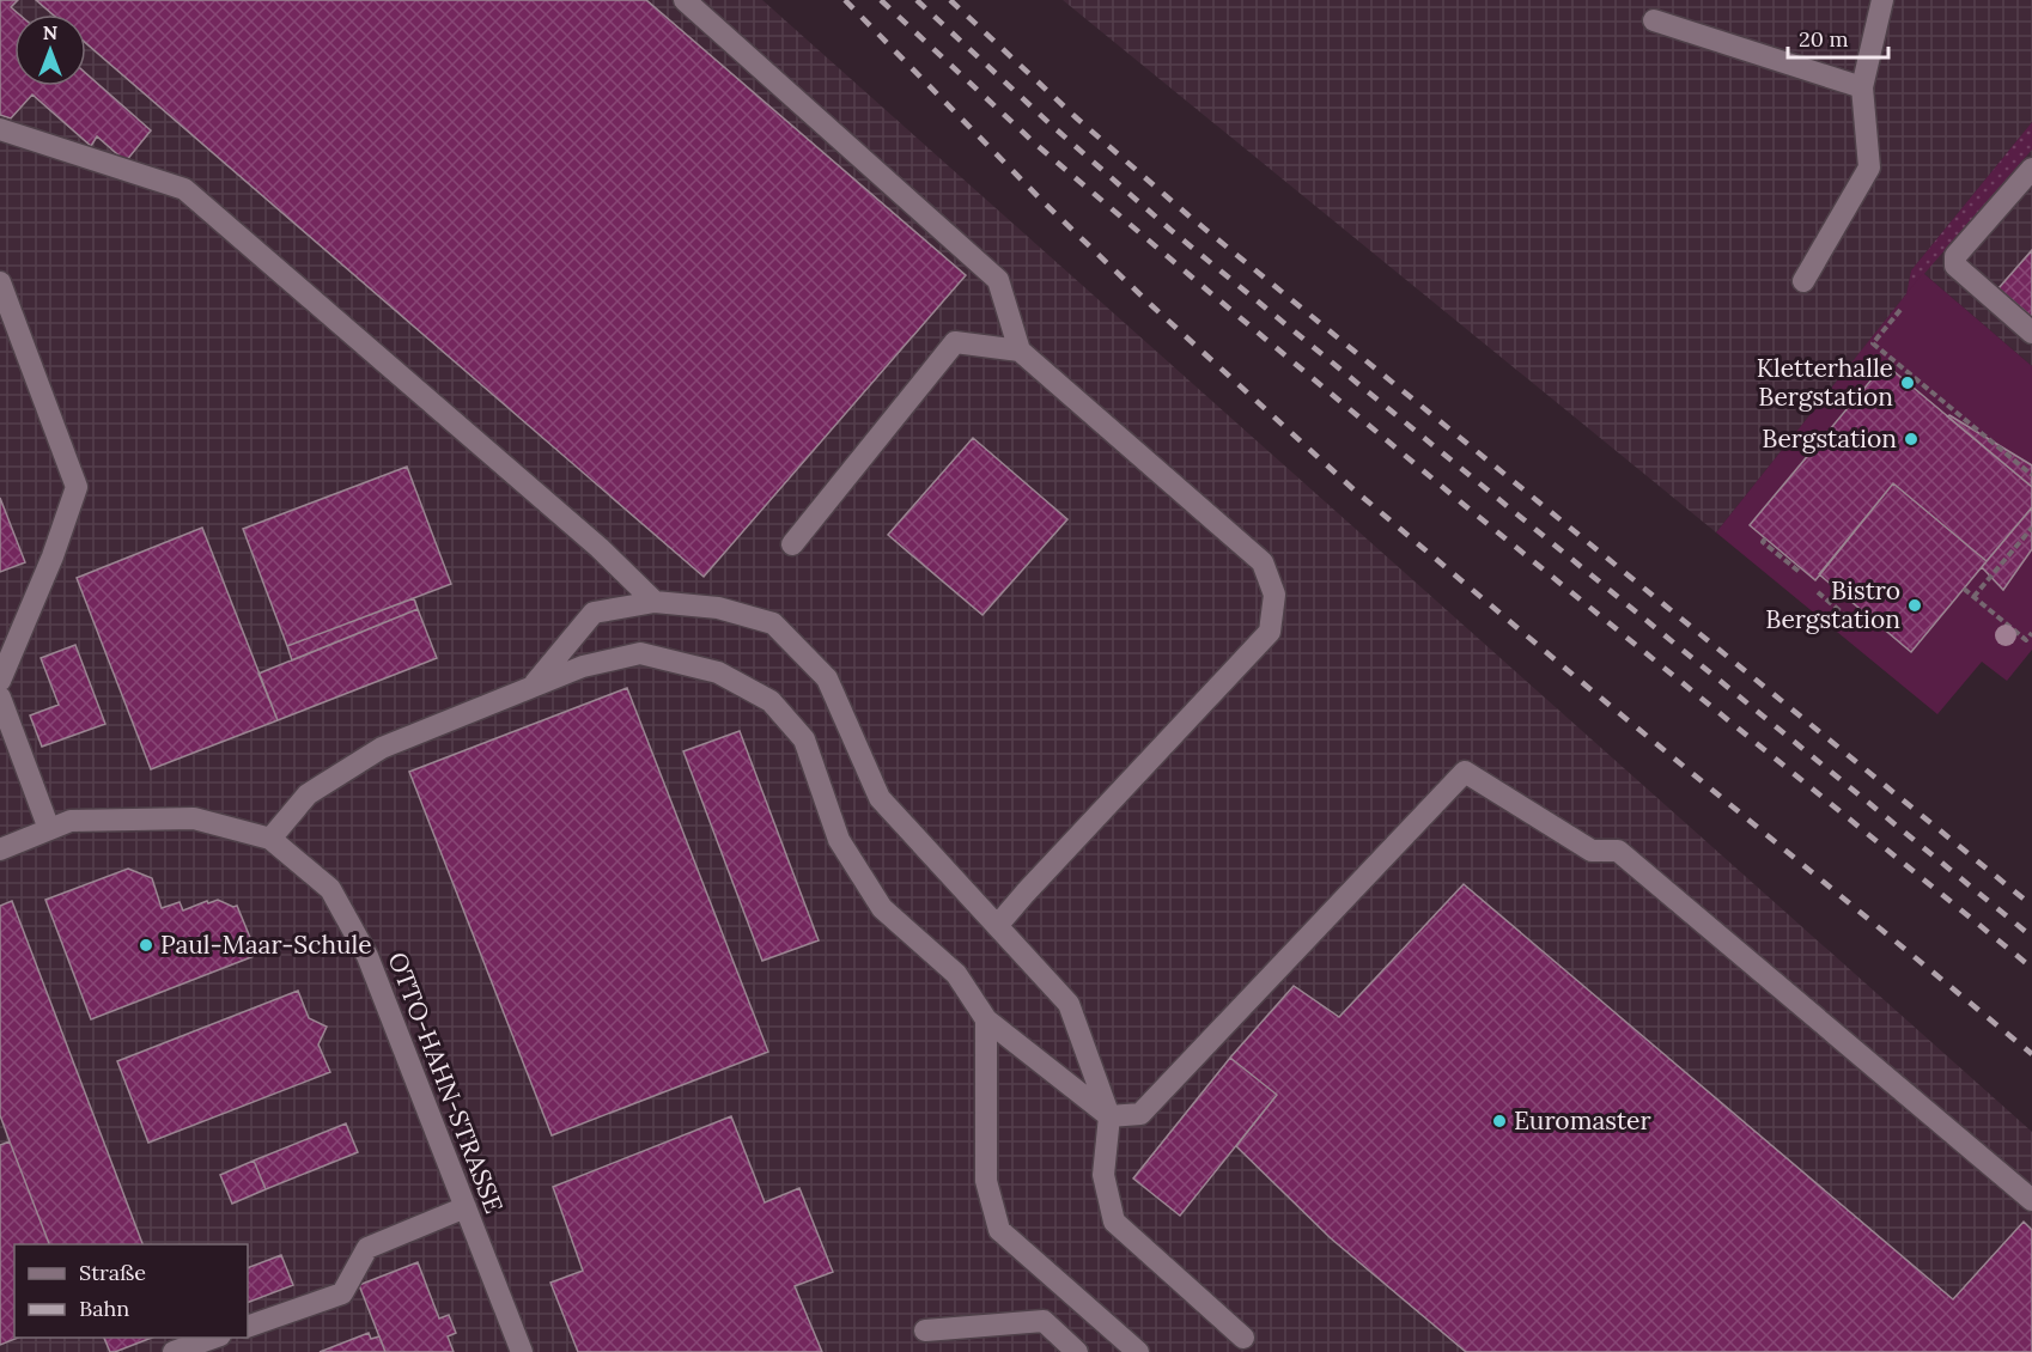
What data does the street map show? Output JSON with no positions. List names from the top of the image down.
{
  "streets": {
    "street": ["OTTO-HAHN-STRASSE"]
  },
  "places": [
    "Kletterhalle Bergstation",
    "Bergstation",
    "Bistro Bergstation",
    "Paul-Maar-Schule",
    "Euromaster"
  ],
  "legend": ["Straße", "Bahn"],
  "scale_bar": "20 m",
  "north": "top"
}
